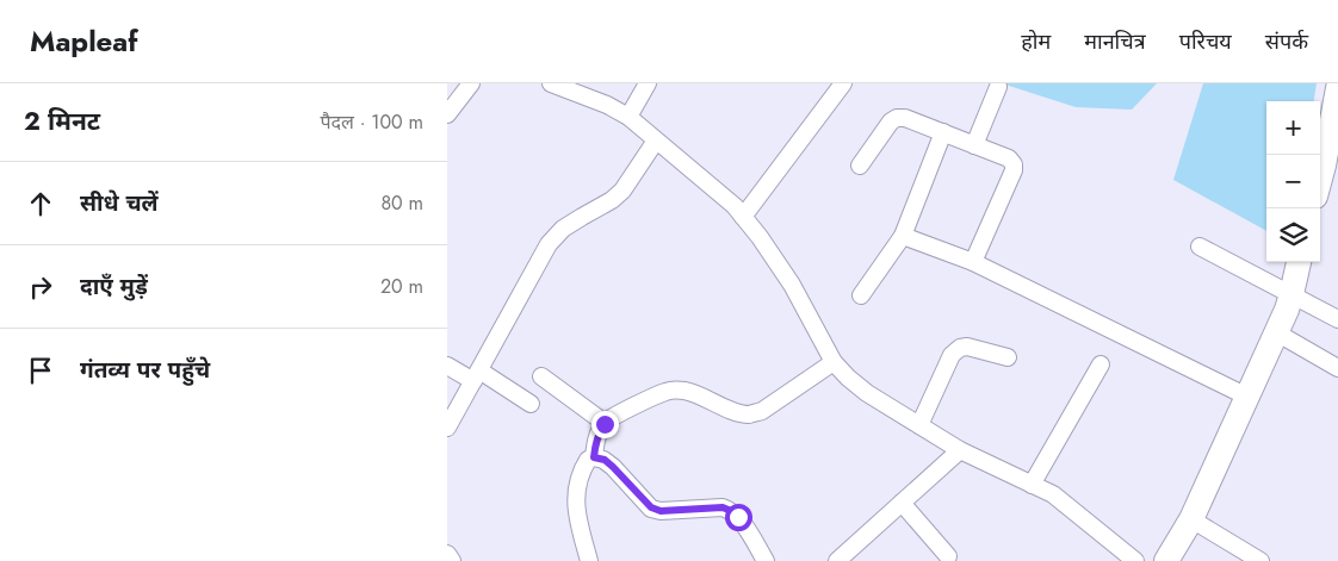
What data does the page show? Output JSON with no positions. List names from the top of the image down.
{
  "page": {
    "header": "Mapleaf",
    "nav": [
      "होम",
      "मानचित्र",
      "परिचय",
      "संपर्क"
    ],
    "heading": ["2 मिनट", "पैदल · 100 m"],
    "map_buttons": ["+", "−"],
    "list": [
      ["सीधे चलें", "80 m"],
      ["दाएँ मुड़ें", "20 m"],
      "गंतव्य पर पहुँचे"
    ]
  }
}
